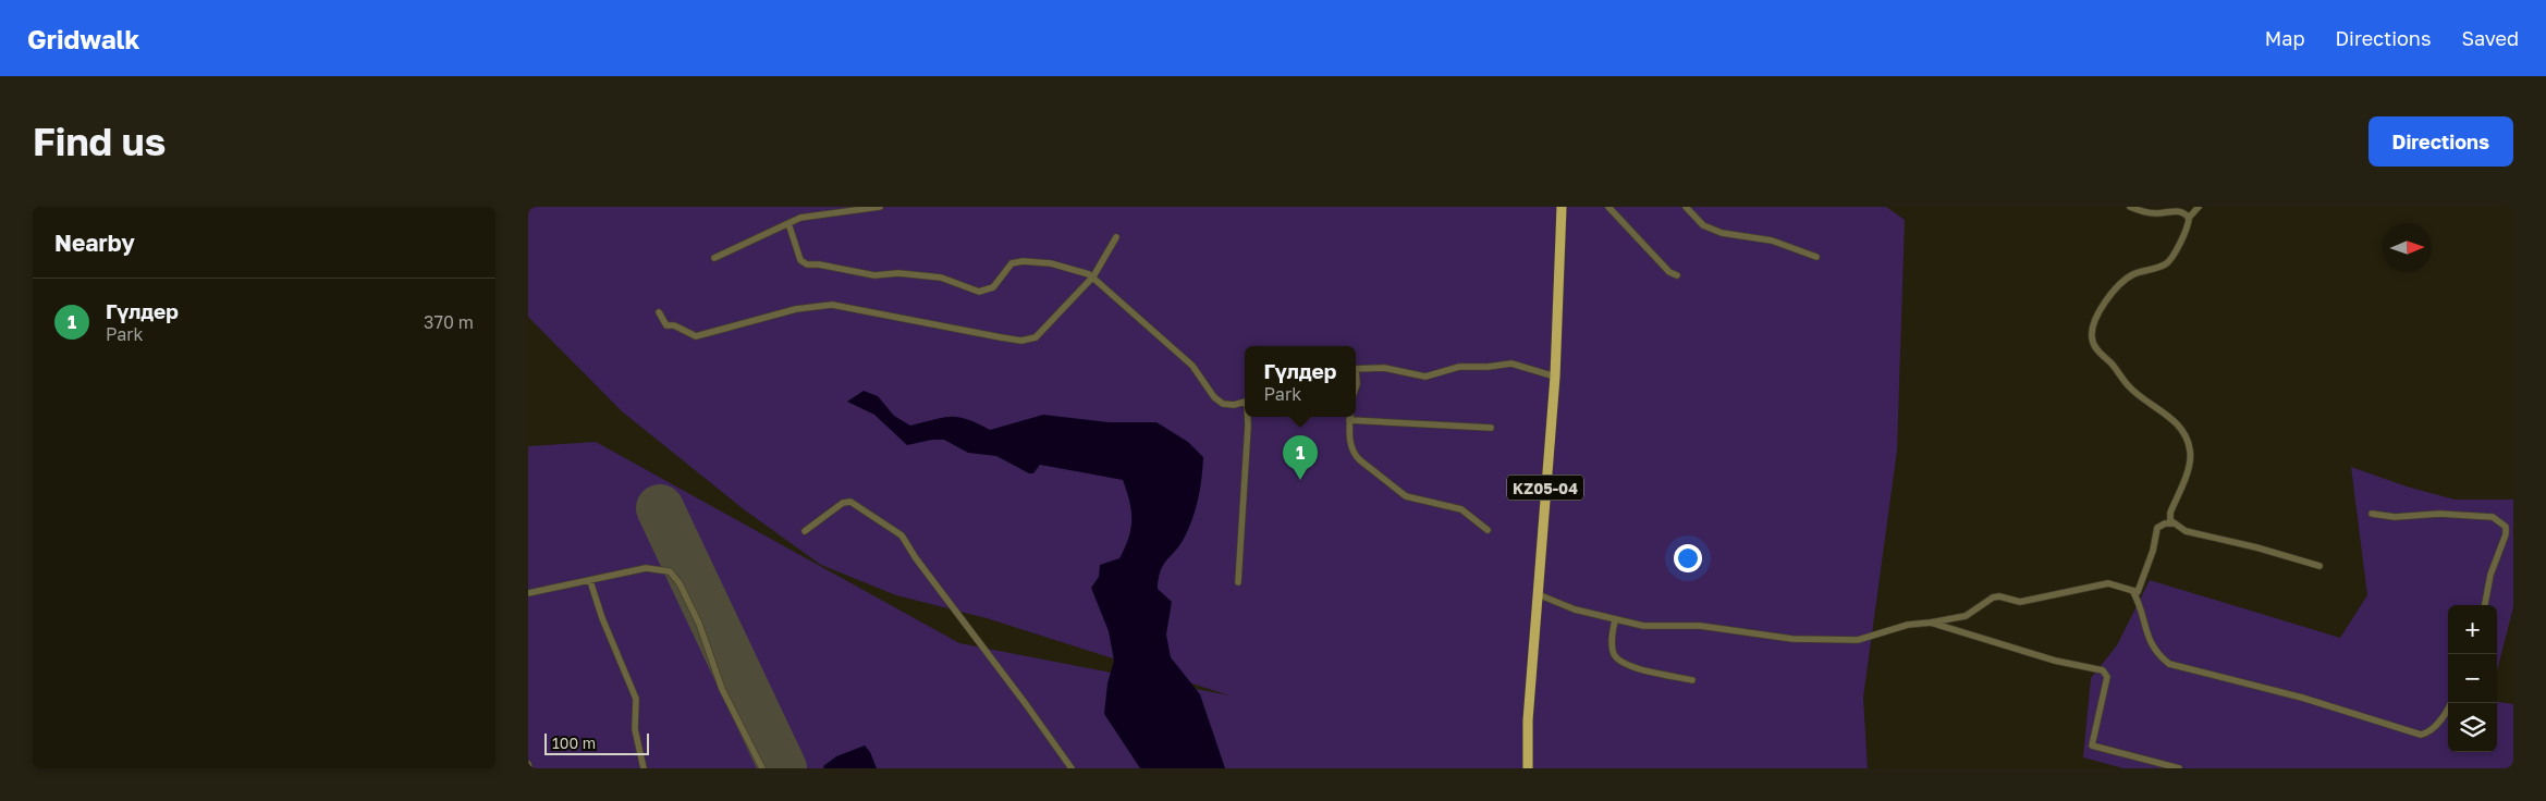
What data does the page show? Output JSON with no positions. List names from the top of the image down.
{
  "streets": {
    "main road": ["KZ05-04"]
  },
  "scale_bar": "100 m",
  "north": "right",
  "page": {
    "header": "Gridwalk",
    "nav": ["Map", "Directions", "Saved"],
    "buttons": "Directions",
    "title": "Find us",
    "heading": "Nearby",
    "list": [
      {
        "mark": "1",
        "name": "Гүлдер",
        "note": "Park",
        "value": "370 m"
      }
    ],
    "popup": ["Гүлдер", "Park"],
    "pins": "1",
    "map_buttons": ["+", "−"],
    "scale": "100 m"
  }
}
